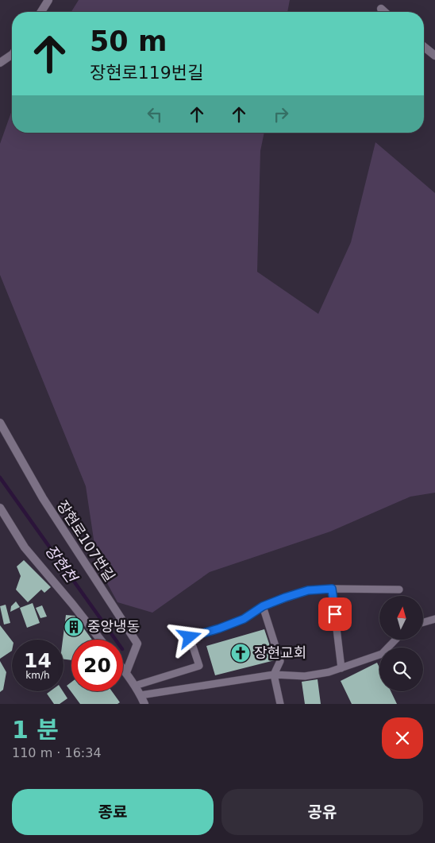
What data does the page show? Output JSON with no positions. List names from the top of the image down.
{
  "streets": {
    "street": ["장현로107번길"]
  },
  "water": ["장현천"],
  "places": {
    "building": ["중앙냉동"],
    "church": ["장현교회"]
  },
  "north": "top",
  "page": {
    "turn": ["50 m", "장현로119번길"],
    "speed": "14 km/h",
    "limit": "20",
    "heading": ["1 분", "110 m · 16:34"],
    "buttons": ["종료", "공유"]
  }
}
